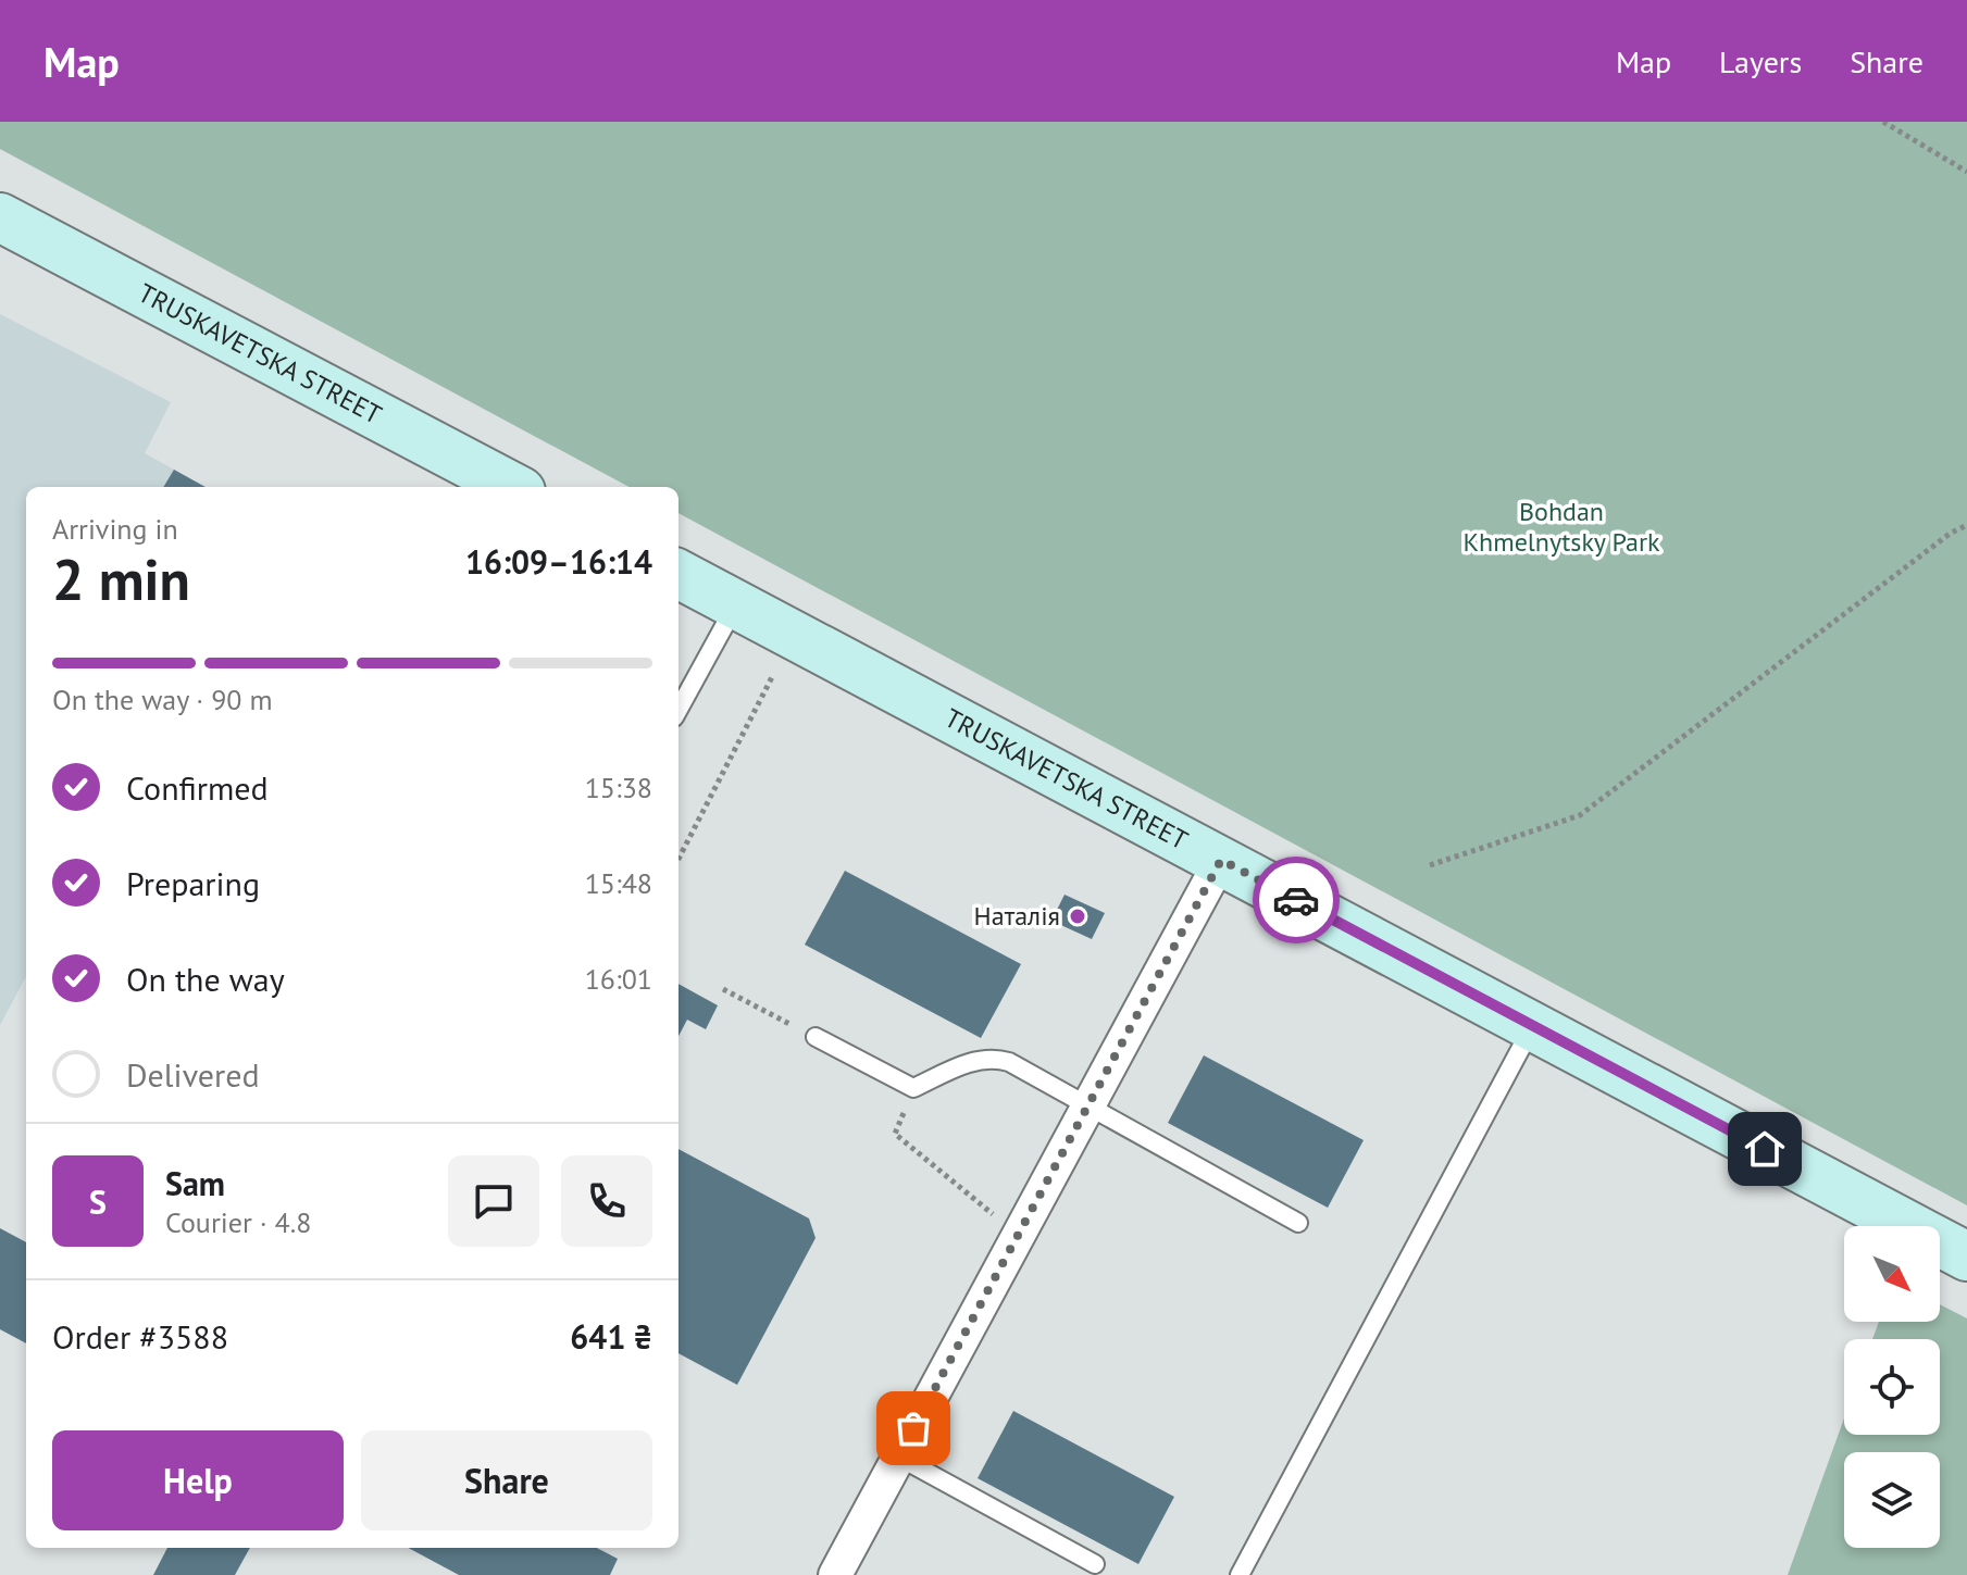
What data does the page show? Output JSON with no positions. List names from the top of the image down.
{
  "streets": {
    "main road": ["TRUSKAVETSKA STREET"]
  },
  "parks": ["Bohdan Khmelnytsky Park"],
  "places": ["Наталія"],
  "north": "bottom right",
  "page": {
    "header": "Map",
    "nav": ["Map", "Layers", "Share"],
    "heading": ["2 min", "Arriving in", "16:09–16:14"],
    "panel": [
      "Sam",
      "Courier · 4.8",
      "Order #3588",
      "641 ₴"
    ],
    "bar": "On the way · 90 m",
    "list": [
      ["Confirmed", "15:38"],
      ["Preparing", "15:48"],
      ["On the way", "16:01"],
      "Delivered"
    ],
    "round": "S",
    "buttons": ["Help", "Share"]
  }
}
